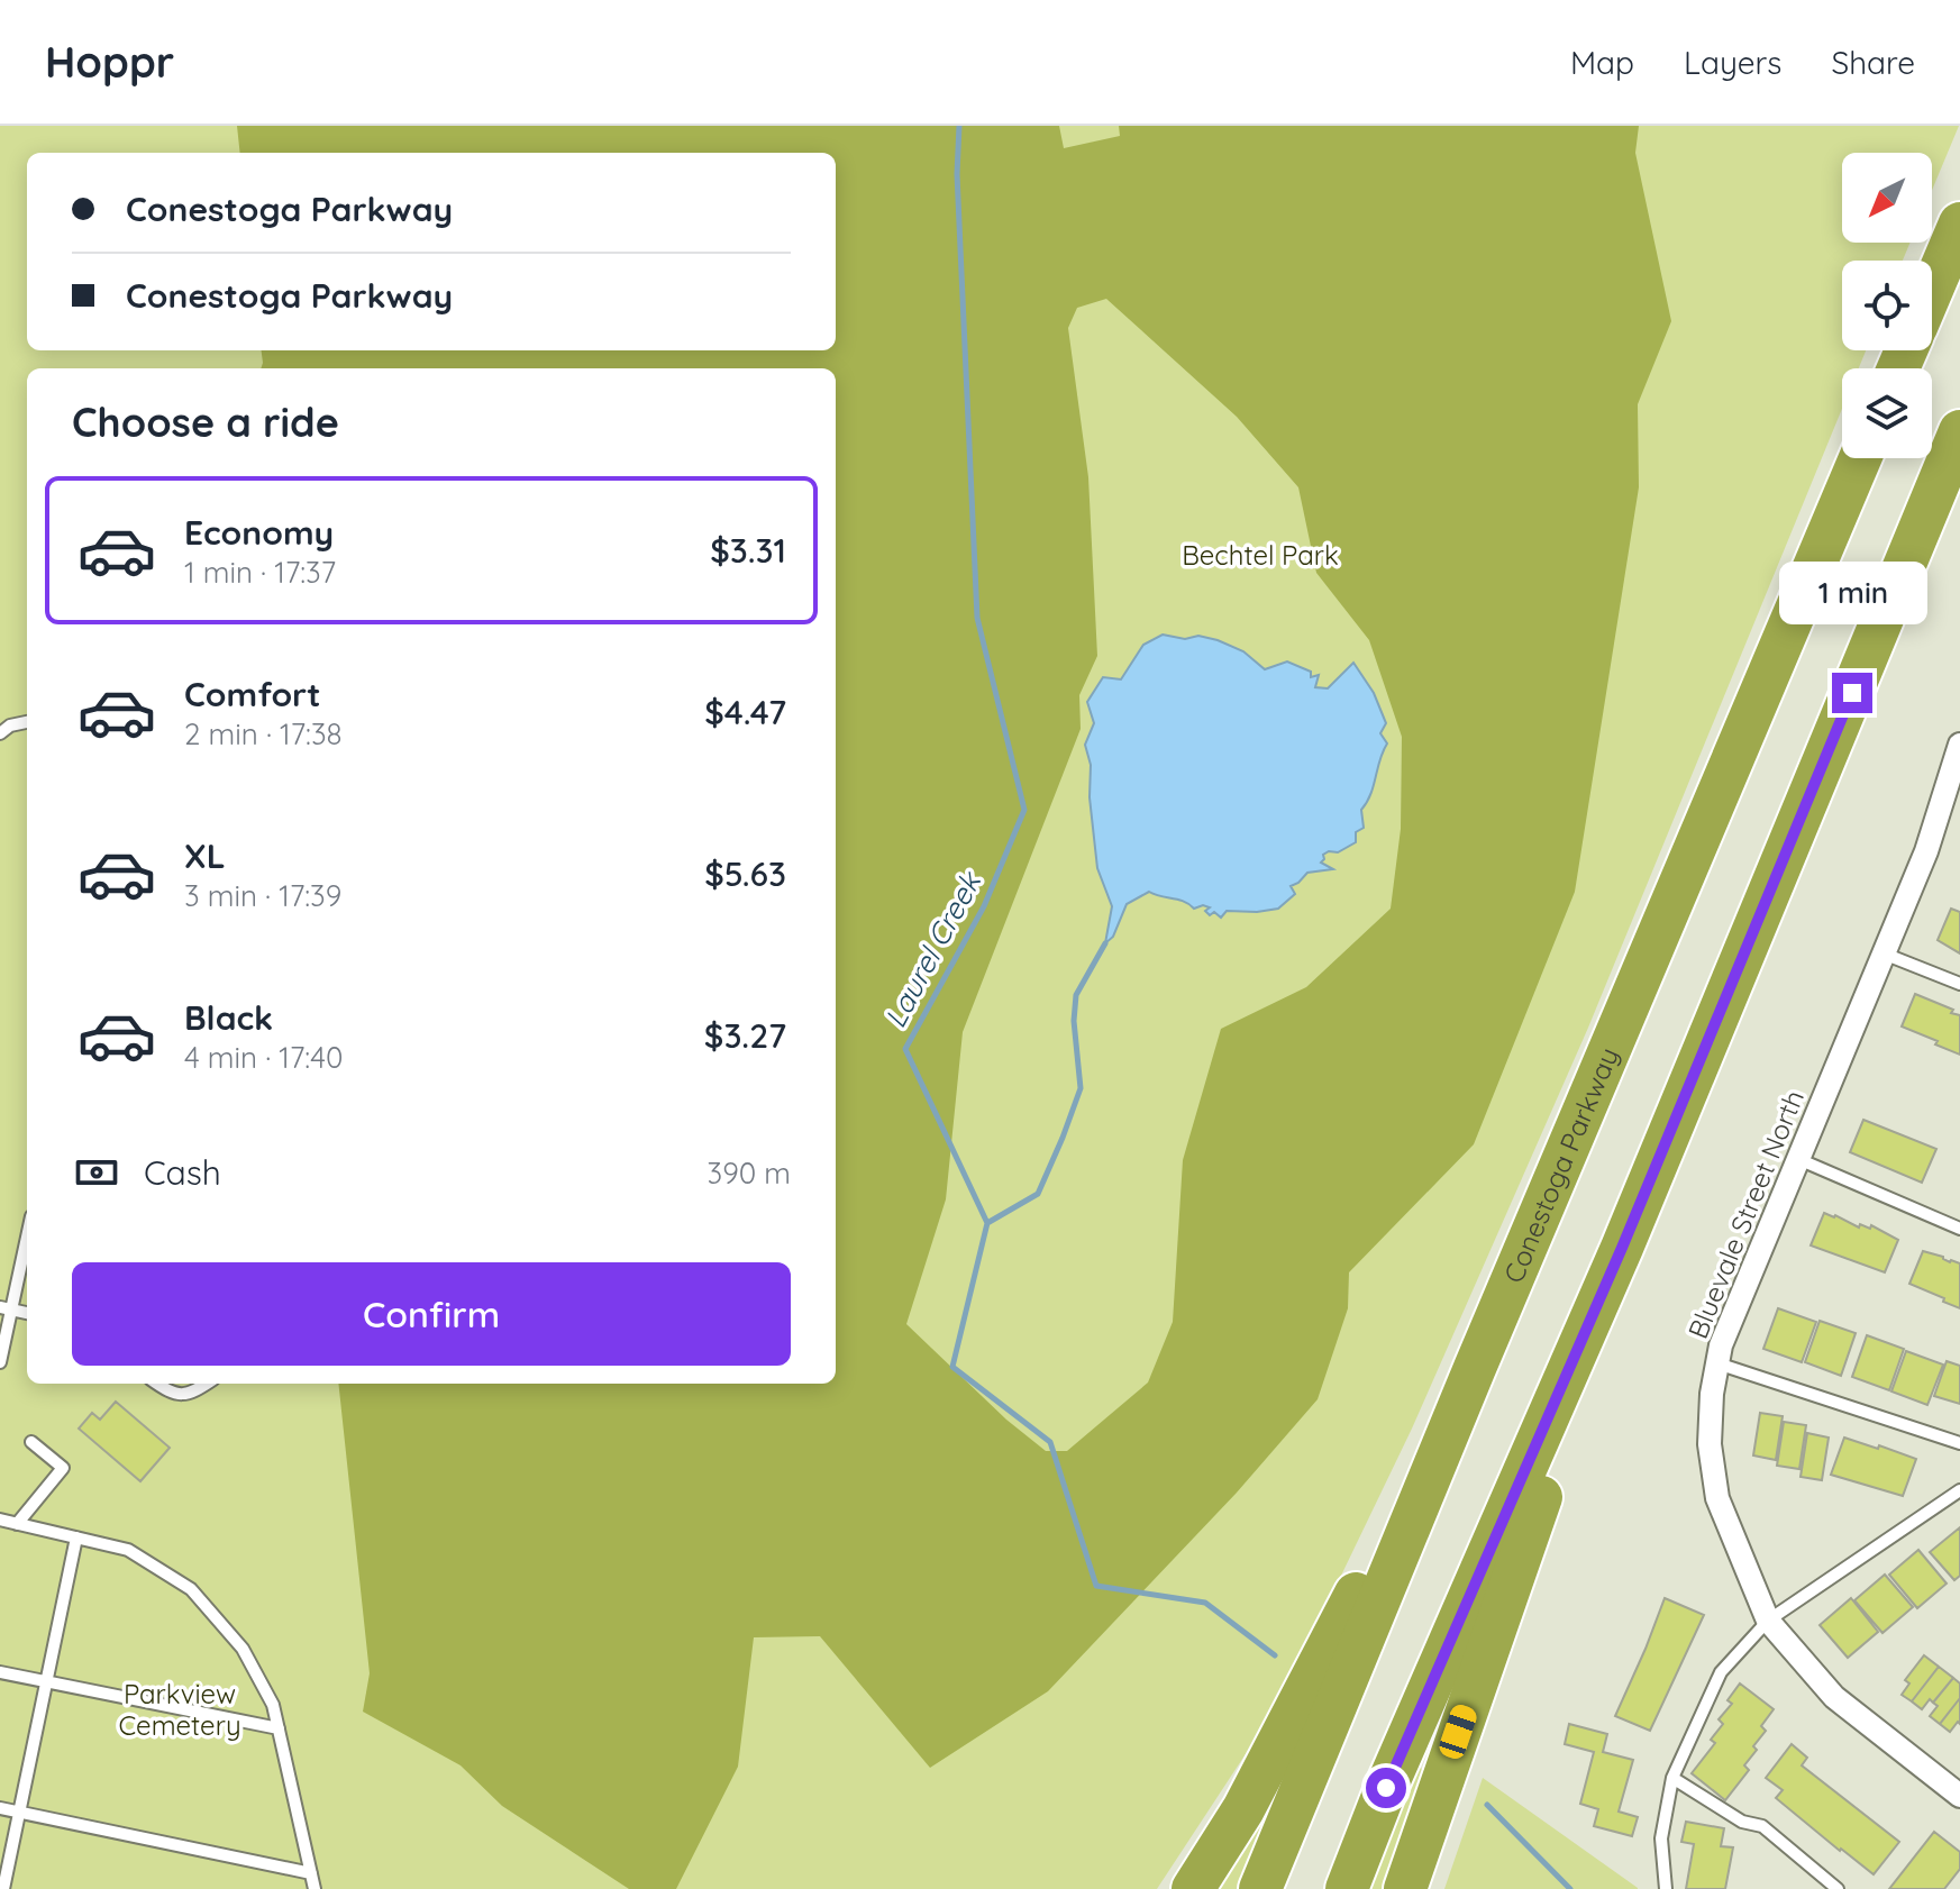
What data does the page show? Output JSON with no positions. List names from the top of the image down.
{
  "streets": {
    "highway": ["Conestoga Parkway"],
    "street": ["Bluevale Street North"]
  },
  "water": ["Laurel Creek"],
  "parks": ["Bechtel Park", "Parkview Cemetery"],
  "north": "bottom left",
  "page": {
    "header": "Hoppr",
    "nav": ["Map", "Layers", "Share"],
    "banner": ["Conestoga Parkway", "Conestoga Parkway"],
    "heading": "Choose a ride",
    "list": [
      {
        "name": "Economy",
        "note": "1 min · 17:37",
        "value": "$3.31"
      },
      {
        "name": "Comfort",
        "note": "2 min · 17:38",
        "value": "$4.47"
      },
      {
        "name": "XL",
        "note": "3 min · 17:39",
        "value": "$5.63"
      },
      {
        "name": "Black",
        "note": "4 min · 17:40",
        "value": "$3.27"
      }
    ],
    "bubble": "1 min",
    "pay": ["Cash", "390 m"],
    "buttons": "Confirm"
  }
}
